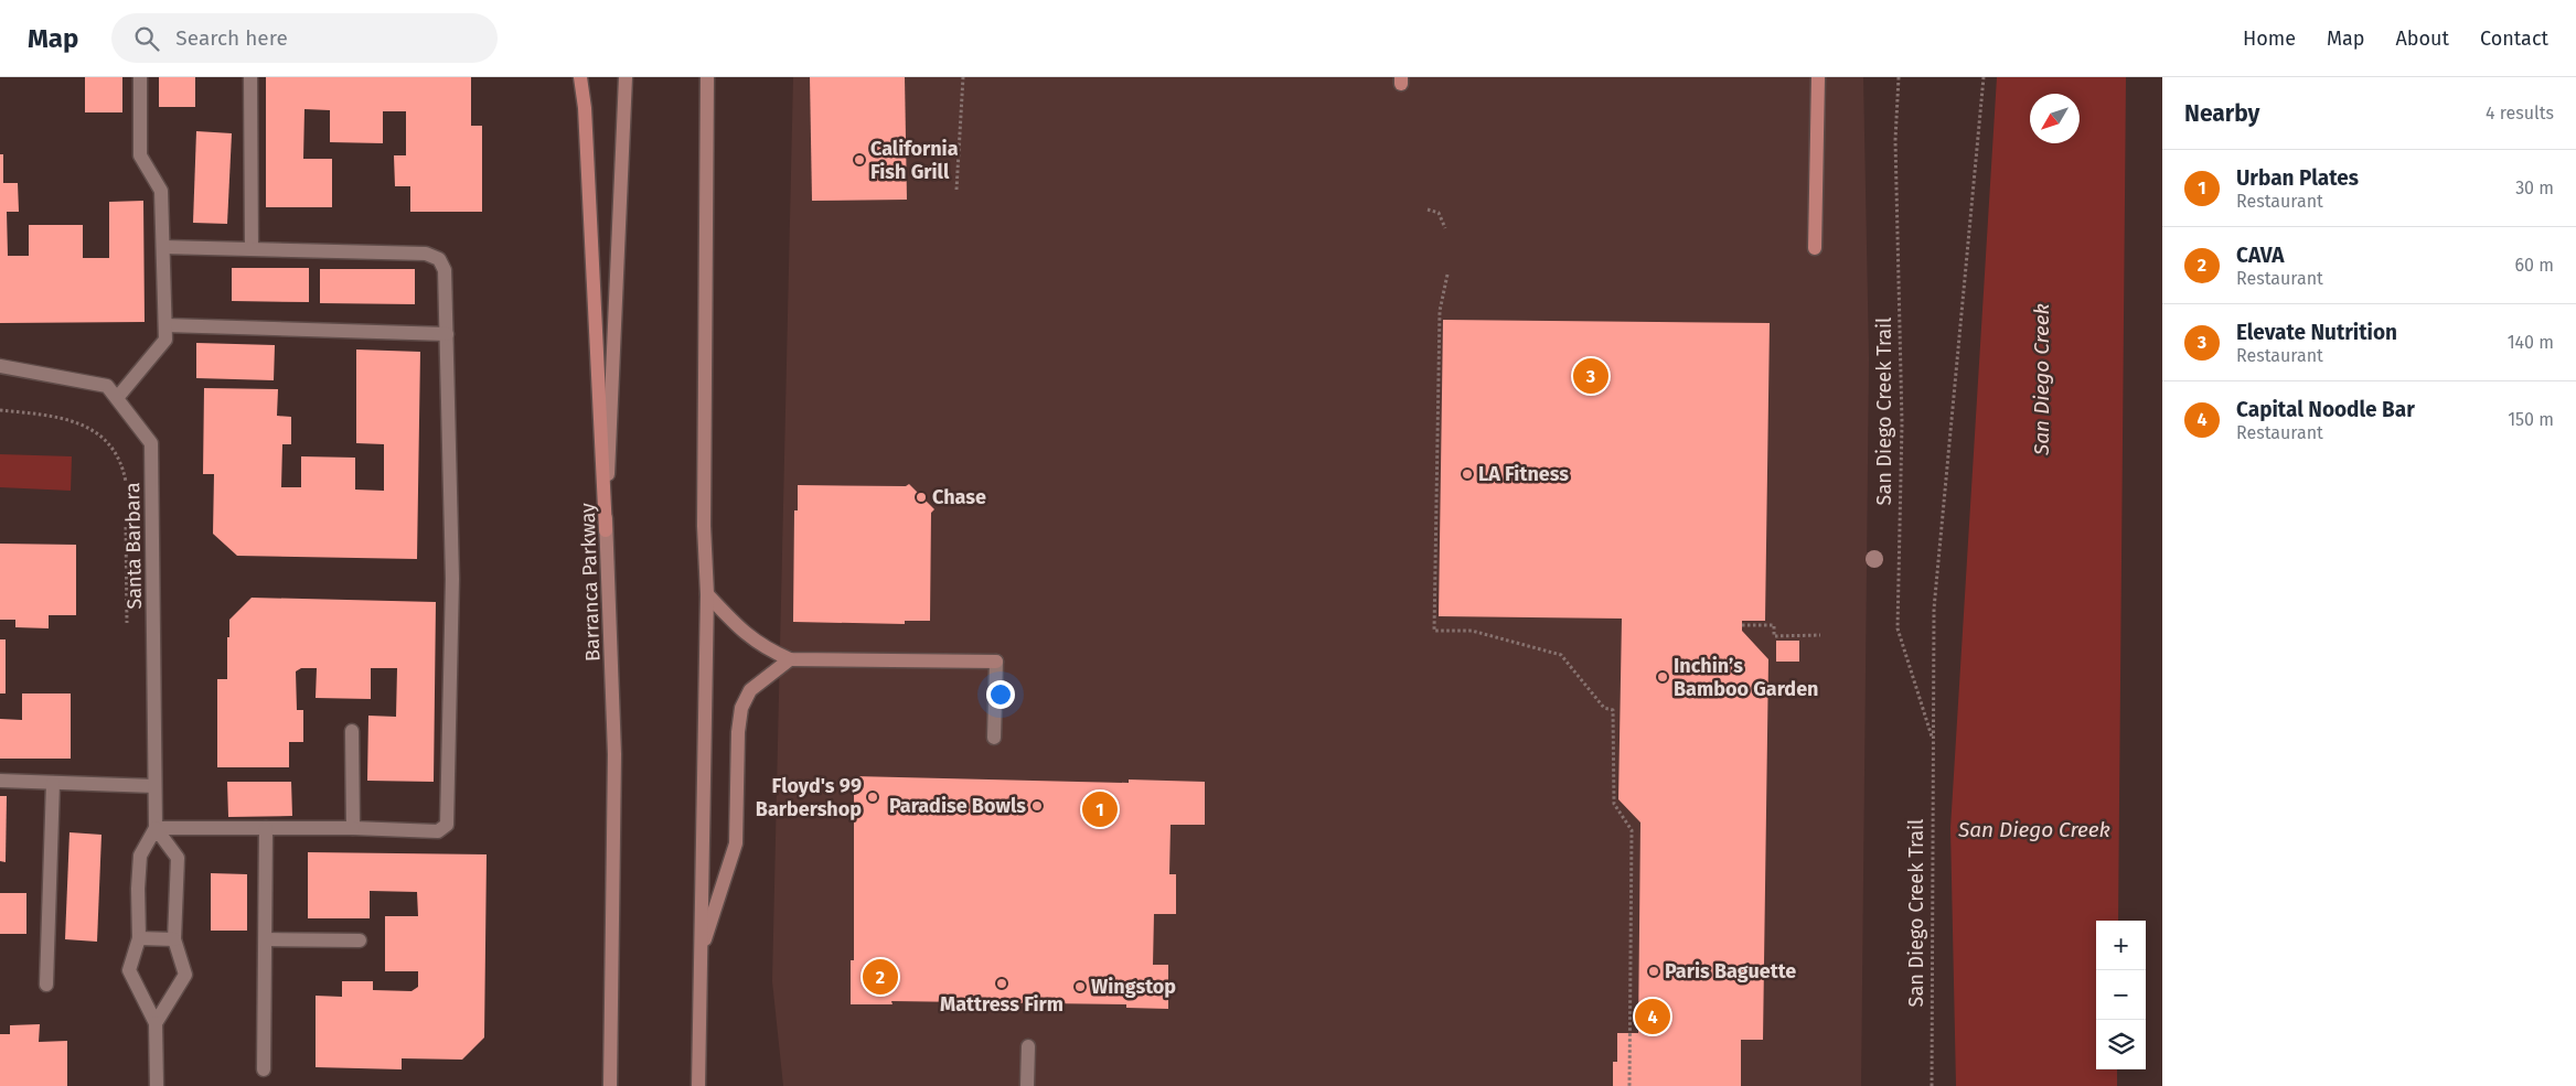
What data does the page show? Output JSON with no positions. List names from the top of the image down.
{
  "streets": {
    "main road": ["Barranca Parkway"],
    "street": ["Santa Barbara"],
    "path": ["San Diego Creek Trail"]
  },
  "water": ["San Diego Creek"],
  "places": [
    "California Fish Grill",
    "LA Fitness",
    "Chase",
    "Inchin’s Bamboo Garden",
    "Floyd's 99 Barbershop",
    "Paradise Bowls",
    "Paris Baguette",
    "Mattress Firm",
    "Wingstop"
  ],
  "north": "bottom left",
  "page": {
    "header": "Map",
    "search": "Search here",
    "nav": [
      "Home",
      "Map",
      "About",
      "Contact"
    ],
    "heading": ["Nearby", "4 results"],
    "list": [
      {
        "mark": "1",
        "name": "Urban Plates",
        "note": "Restaurant",
        "value": "30 m"
      },
      {
        "mark": "2",
        "name": "CAVA",
        "note": "Restaurant",
        "value": "60 m"
      },
      {
        "mark": "3",
        "name": "Elevate Nutrition",
        "note": "Restaurant",
        "value": "140 m"
      },
      {
        "mark": "4",
        "name": "Capital Noodle Bar",
        "note": "Restaurant",
        "value": "150 m"
      }
    ],
    "pins": [
      "3",
      "1",
      "2",
      "4"
    ],
    "map_buttons": ["+", "−"]
  }
}
